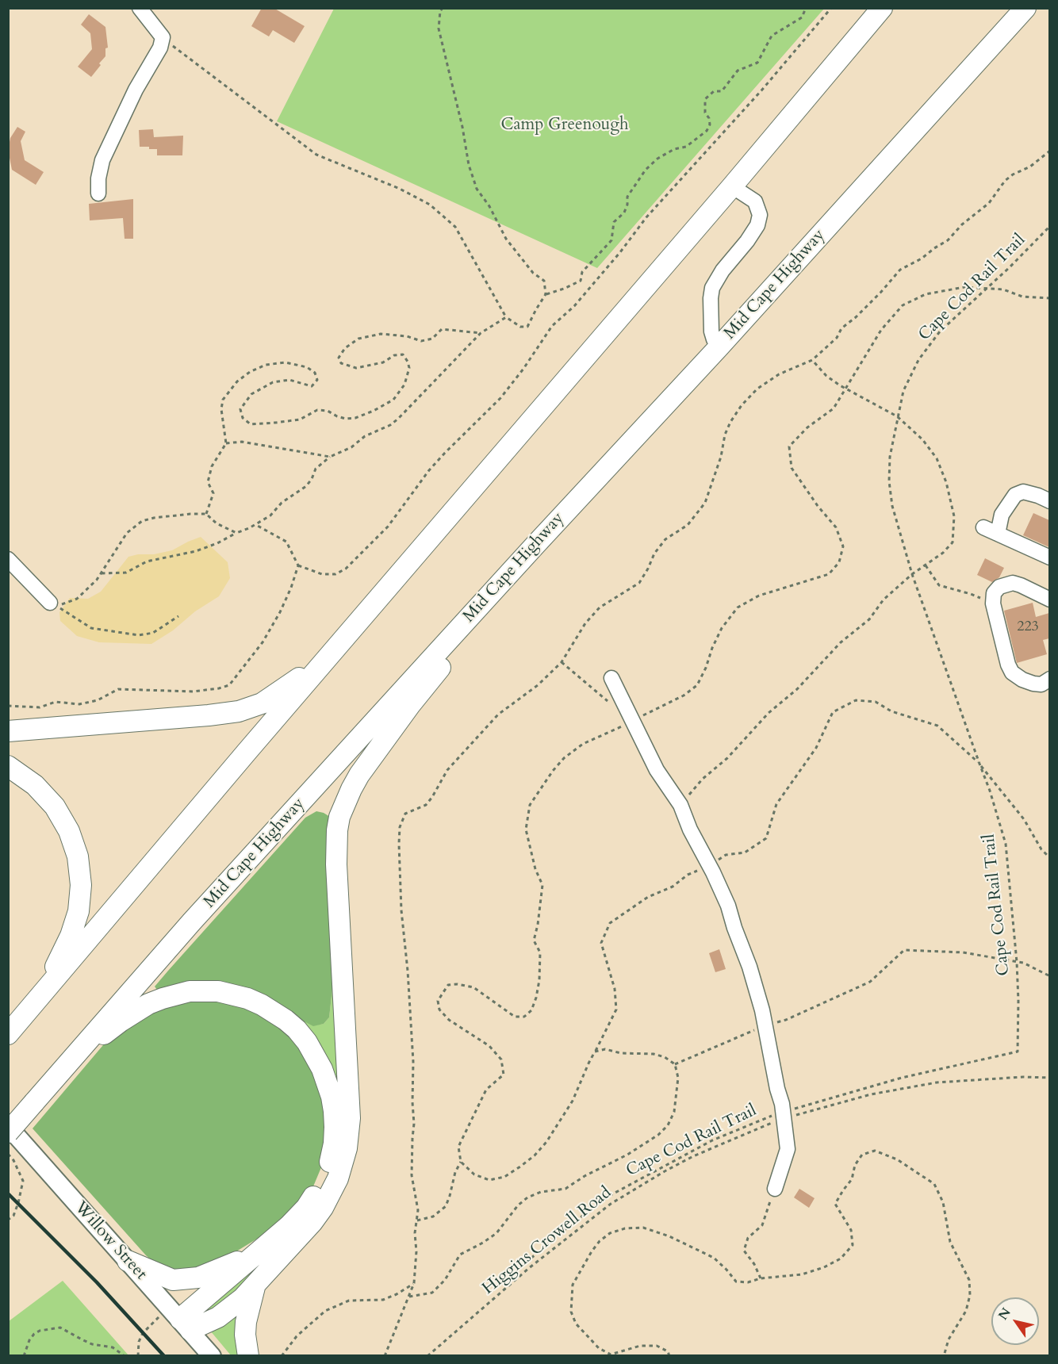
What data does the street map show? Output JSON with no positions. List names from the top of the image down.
{
  "streets": {
    "highway": ["Mid Cape Highway"],
    "main road": ["Willow Street"],
    "path": ["Cape Cod Rail Trail", "Higgins Crowell Road"]
  },
  "crossings": [
    ["Cape Cod Rail Trail", "Higgins Crowell Road"]
  ],
  "parks": ["Camp Greenough"],
  "house_numbers": ["223"],
  "north": "top left"
}
